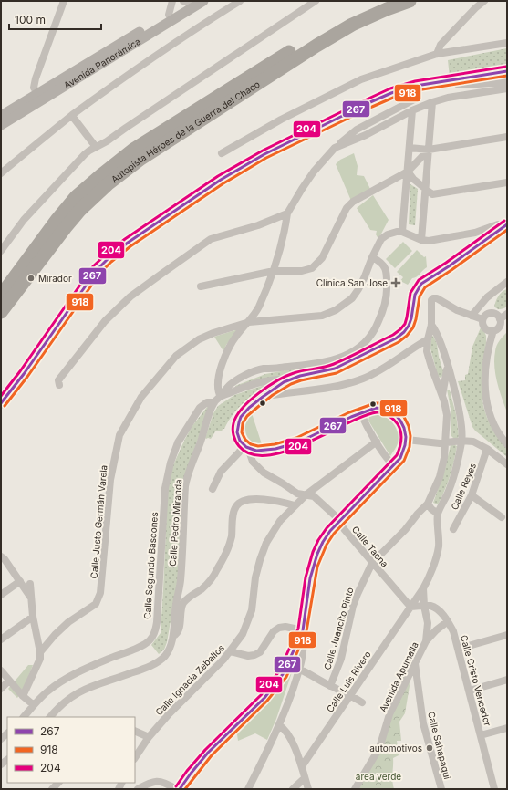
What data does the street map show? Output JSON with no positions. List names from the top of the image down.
{
  "streets": {
    "highway": ["Autopista Héroes de la Guerra del Chaco"],
    "main road": ["Avenida Panorámica"],
    "street": [
      "Calle Reyes",
      "Calle Justo Germán Varela",
      "Calle Pedro Miranda",
      "Calle Tacna",
      "Calle Segundo Bascones",
      "Calle Juancito Pinto",
      "Avenida Apumalla",
      "Calle Ignacia Zeballos",
      "Calle Cristo Vencedor",
      "Calle Luis Rivero",
      "Calle Sahapaqui"
    ]
  },
  "crossings": [
    ["Calle Justo Germán Varela", "Calle Pedro Miranda"],
    ["Calle Pedro Miranda", "Calle Segundo Bascones"],
    ["Calle Tacna", "Calle Juancito Pinto"],
    ["Calle Tacna", "Calle Ignacia Zeballos"],
    ["Calle Tacna", "Calle Cristo Vencedor"],
    ["Calle Tacna", "Calle Luis Rivero"],
    ["Avenida Apumalla", "Calle Cristo Vencedor"],
    ["Avenida Apumalla", "Calle Luis Rivero"],
    ["Avenida Apumalla", "Calle Sahapaqui"],
    ["Calle Cristo Vencedor", "Calle Luis Rivero"]
  ],
  "parks": ["area verde"],
  "places": {
    "other": ["Mirador", "automotivos"],
    "health": ["Clínica San Jose"]
  },
  "lines": ["transit line 204", "transit line 267", "transit line 918"],
  "legend": ["267", "918", "204"],
  "scale_bar": "100 m"
}
